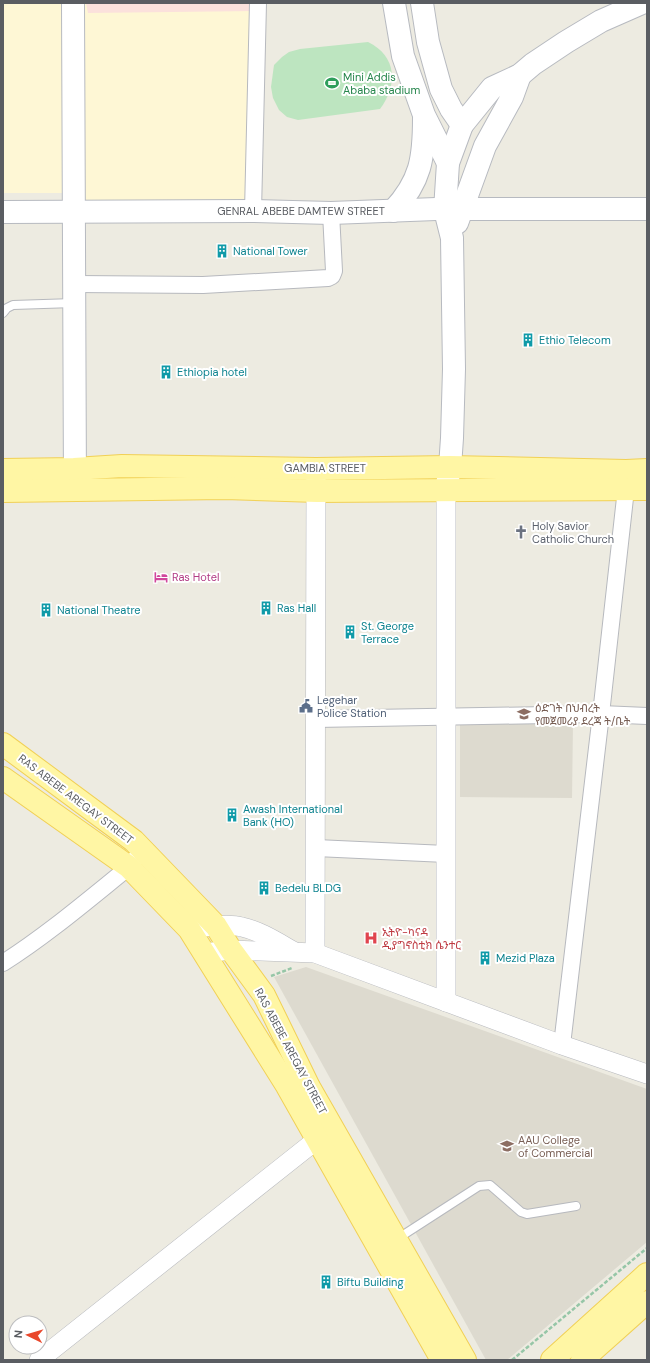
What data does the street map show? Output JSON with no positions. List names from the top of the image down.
{
  "streets": {
    "main road": ["GENRAL ABEBE DAMTEW STREET", "GAMBIA STREET", "RAS ABEBE AREGAY STREET"]
  },
  "places": {
    "sports": ["Mini Addis Ababa stadium"],
    "building": [
      "National Tower",
      "Ethio Telecom",
      "Ethiopia hotel",
      "Ras Hall",
      "National Theatre",
      "St. George Terrace",
      "Awash International Bank (HO)",
      "Bedelu BLDG",
      "Mezid Plaza",
      "Biftu Building"
    ],
    "church": ["Holy Savior Catholic Church"],
    "hotel": ["Ras Hotel"],
    "public building": ["Legehar Police Station"],
    "school or university": ["ዕድገት በህብረት የመጀመሪያ ደረጃ ት/ቤት", "AAU College of Commercial"],
    "hospital": ["ኢትዮ-ካናዳ ዲያግኖስቲክ ሴንተር"]
  },
  "north": "left"
}
